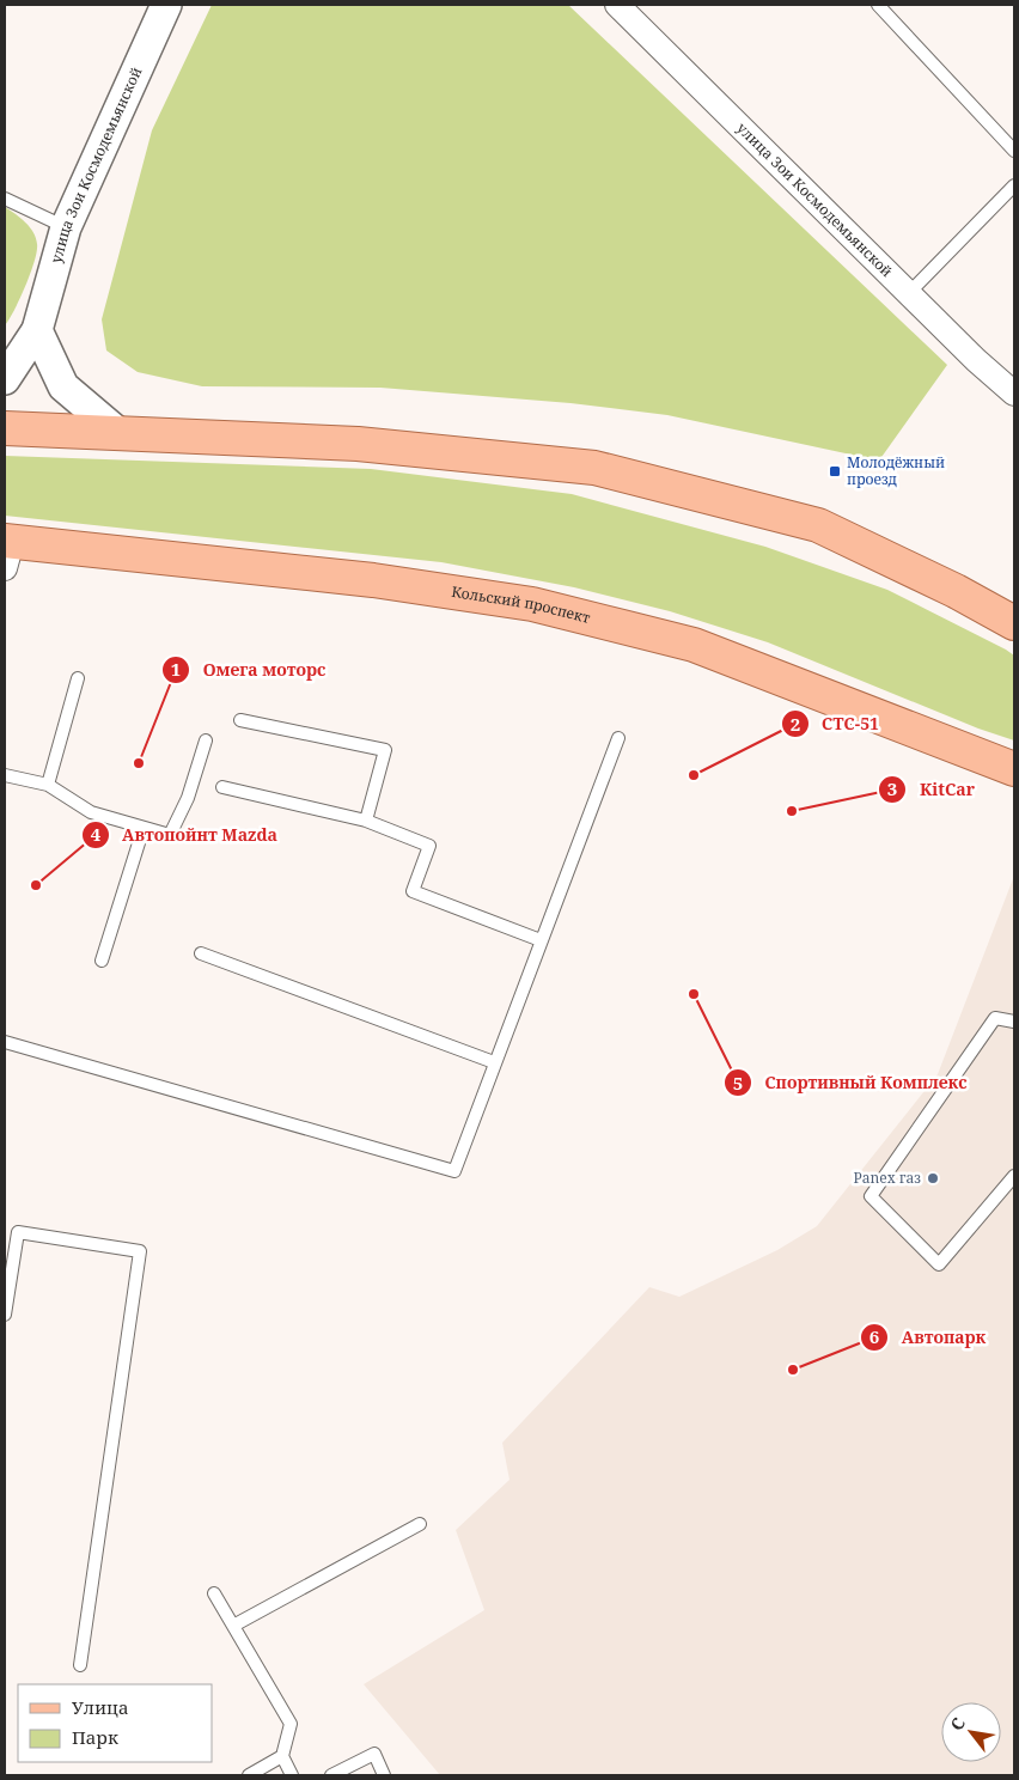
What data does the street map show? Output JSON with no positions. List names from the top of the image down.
{
  "streets": {
    "main road": ["Кольский проспект"],
    "street": ["улица Зои Космодемьянской"]
  },
  "places": {
    "transit": ["Молодёжный проезд"],
    "other": [
      "Омега моторс",
      "СТС-51",
      "KitCar",
      "Автопойнт Mazda",
      "Спортивный Комплекс",
      "Panex газ",
      "Автопарк"
    ]
  },
  "legend": ["Улица", "Парк"],
  "north": "top left"
}
